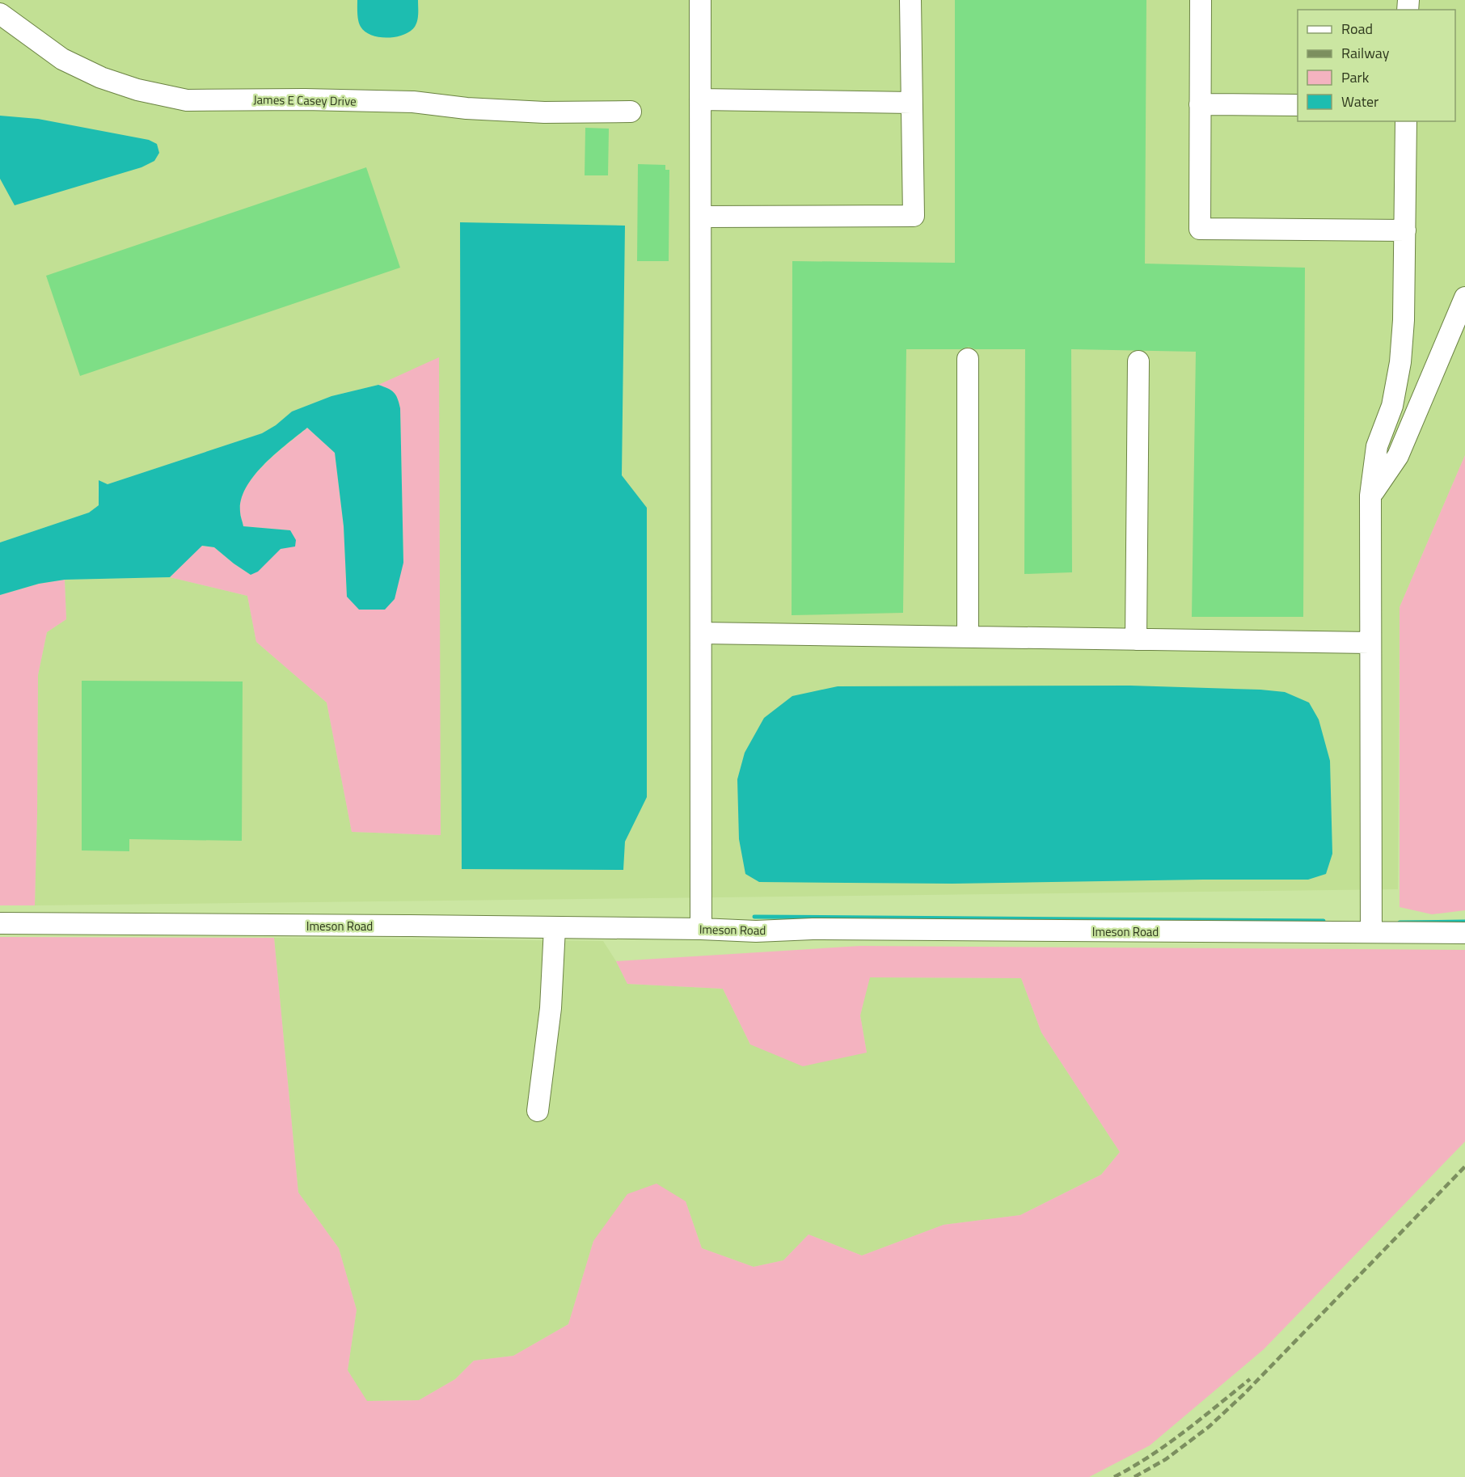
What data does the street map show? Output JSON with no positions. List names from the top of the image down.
{
  "streets": {
    "street": ["James E Casey Drive", "Imeson Road"]
  },
  "legend": [
    "Road",
    "Railway",
    "Park",
    "Water"
  ]
}
